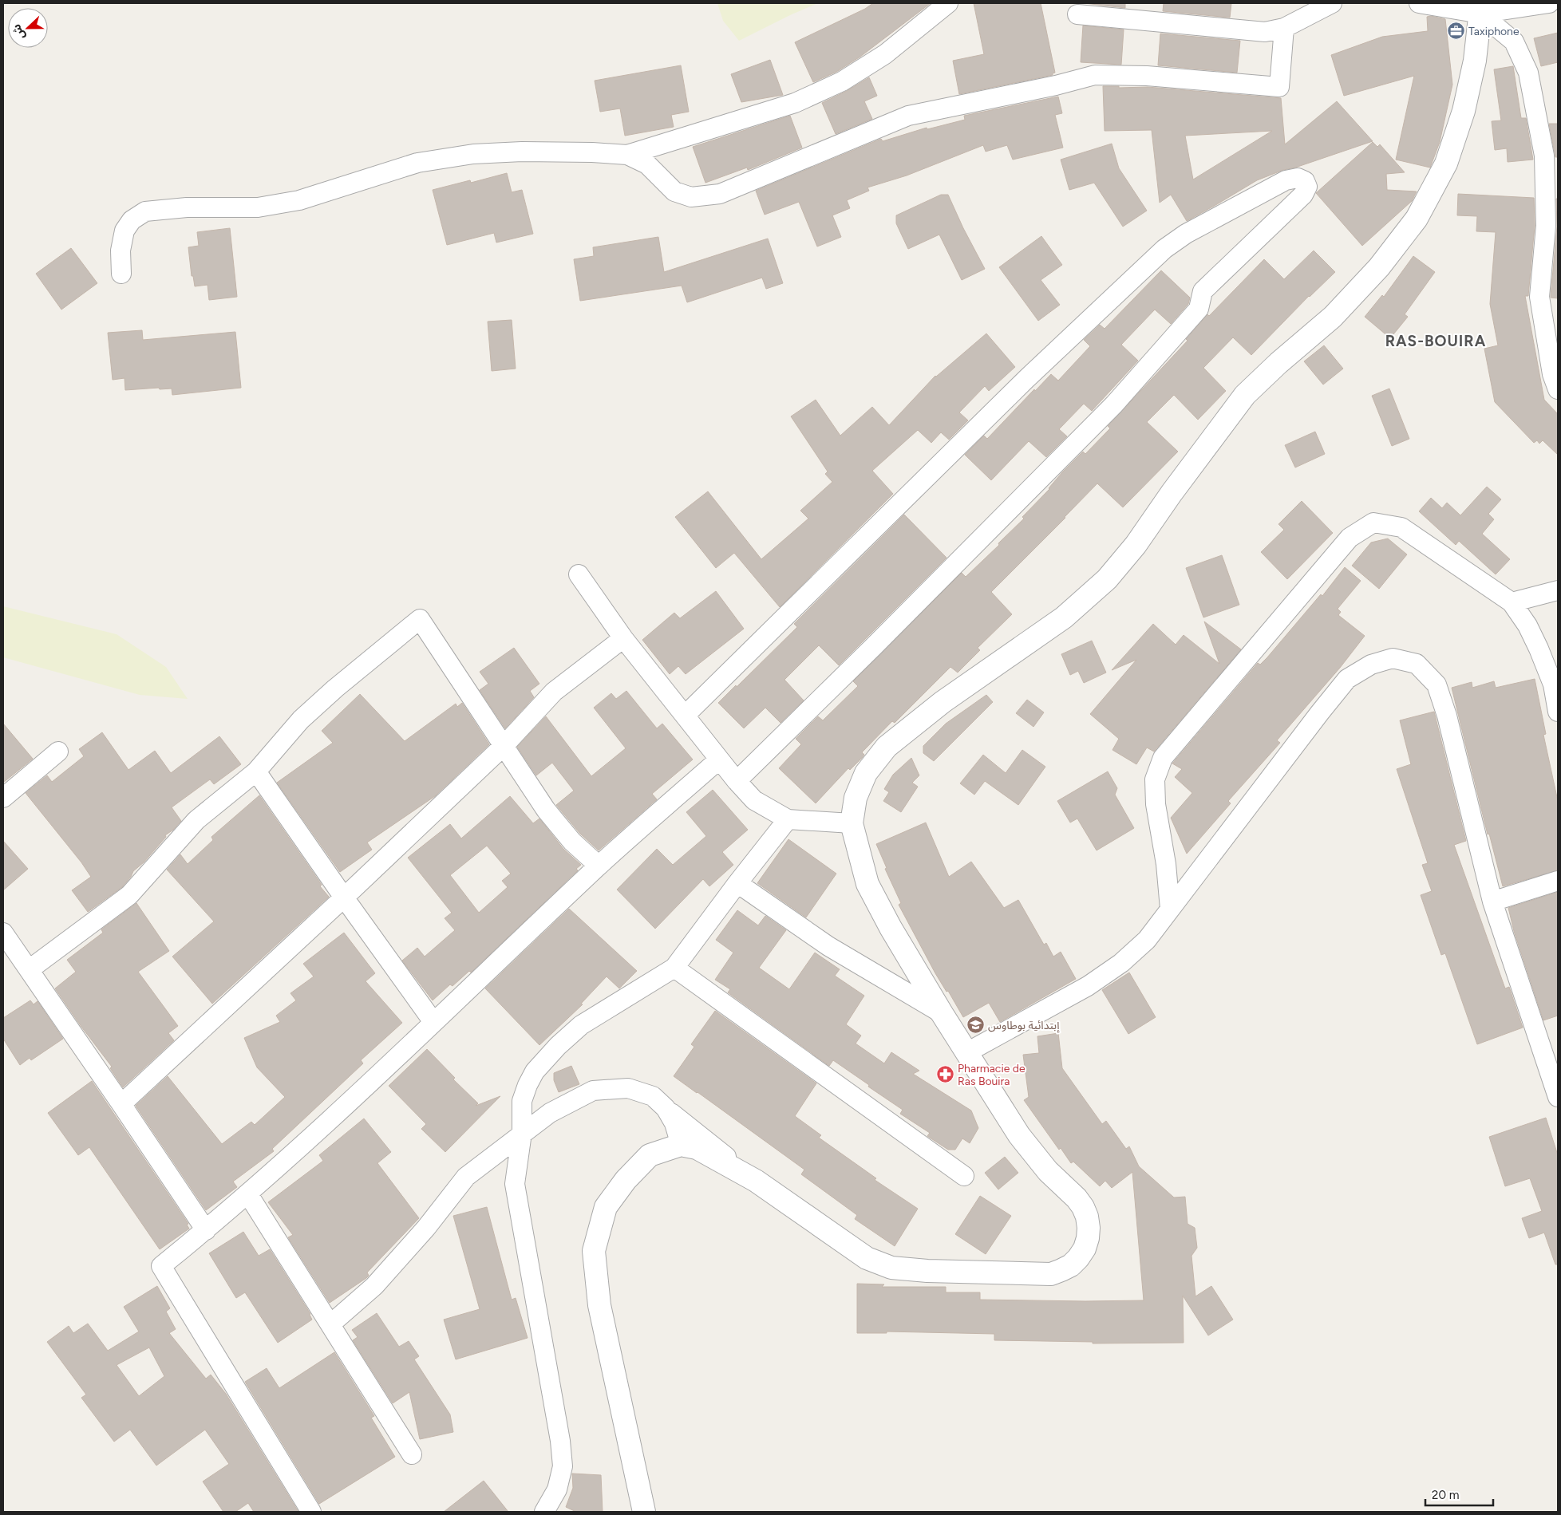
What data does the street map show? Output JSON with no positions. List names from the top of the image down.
{
  "districts": ["RAS-BOUIRA"],
  "places": {
    "office": ["Taxiphone"],
    "school or university": ["إبتدائية بوطاوس"],
    "pharmacy": ["Pharmacie de Ras Bouira"]
  },
  "scale_bar": "20 m",
  "north": "left"
}
